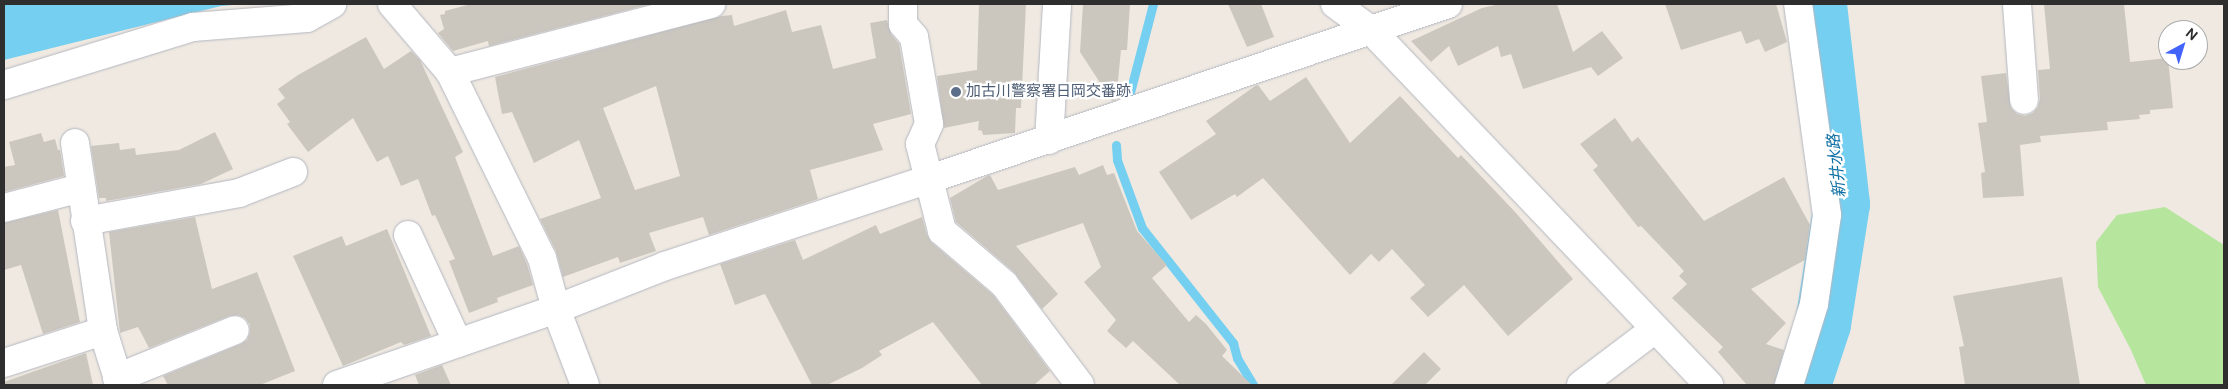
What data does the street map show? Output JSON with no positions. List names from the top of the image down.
{
  "water": ["新井水路"],
  "places": ["加古川警察署日岡交番跡"],
  "north": "top right"
}
